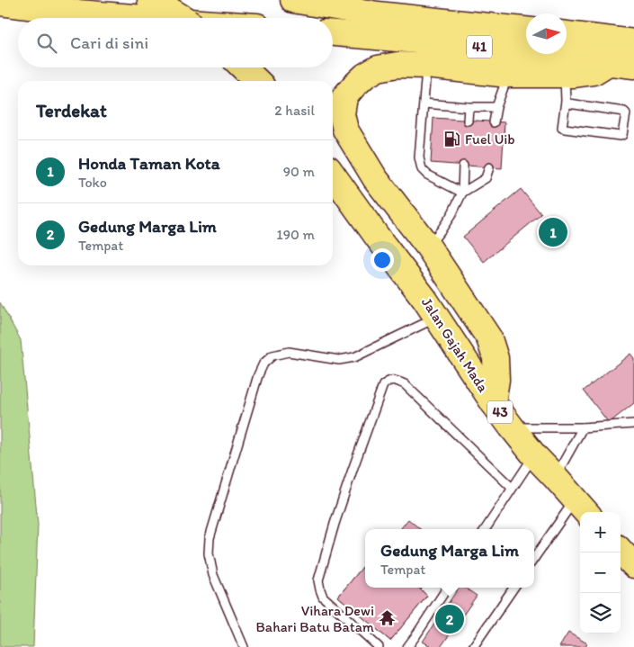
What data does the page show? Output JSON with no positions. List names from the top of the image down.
{
  "streets": {
    "highway": ["41", "Jalan Gajah Mada", "43"]
  },
  "places": {
    "fuel station": ["Fuel Uib"],
    "temple": ["Vihara Dewi Bahari Batu Batam"]
  },
  "north": "right",
  "page": {
    "search": "Cari di sini",
    "heading": ["Terdekat", "2 hasil"],
    "list": [
      {
        "mark": "1",
        "name": "Honda Taman Kota",
        "note": "Toko",
        "value": "90 m"
      },
      {
        "mark": "2",
        "name": "Gedung Marga Lim",
        "note": "Tempat",
        "value": "190 m"
      }
    ],
    "pins": ["1", "2"],
    "map_buttons": ["+", "−"],
    "popup": ["Gedung Marga Lim", "Tempat"]
  }
}
